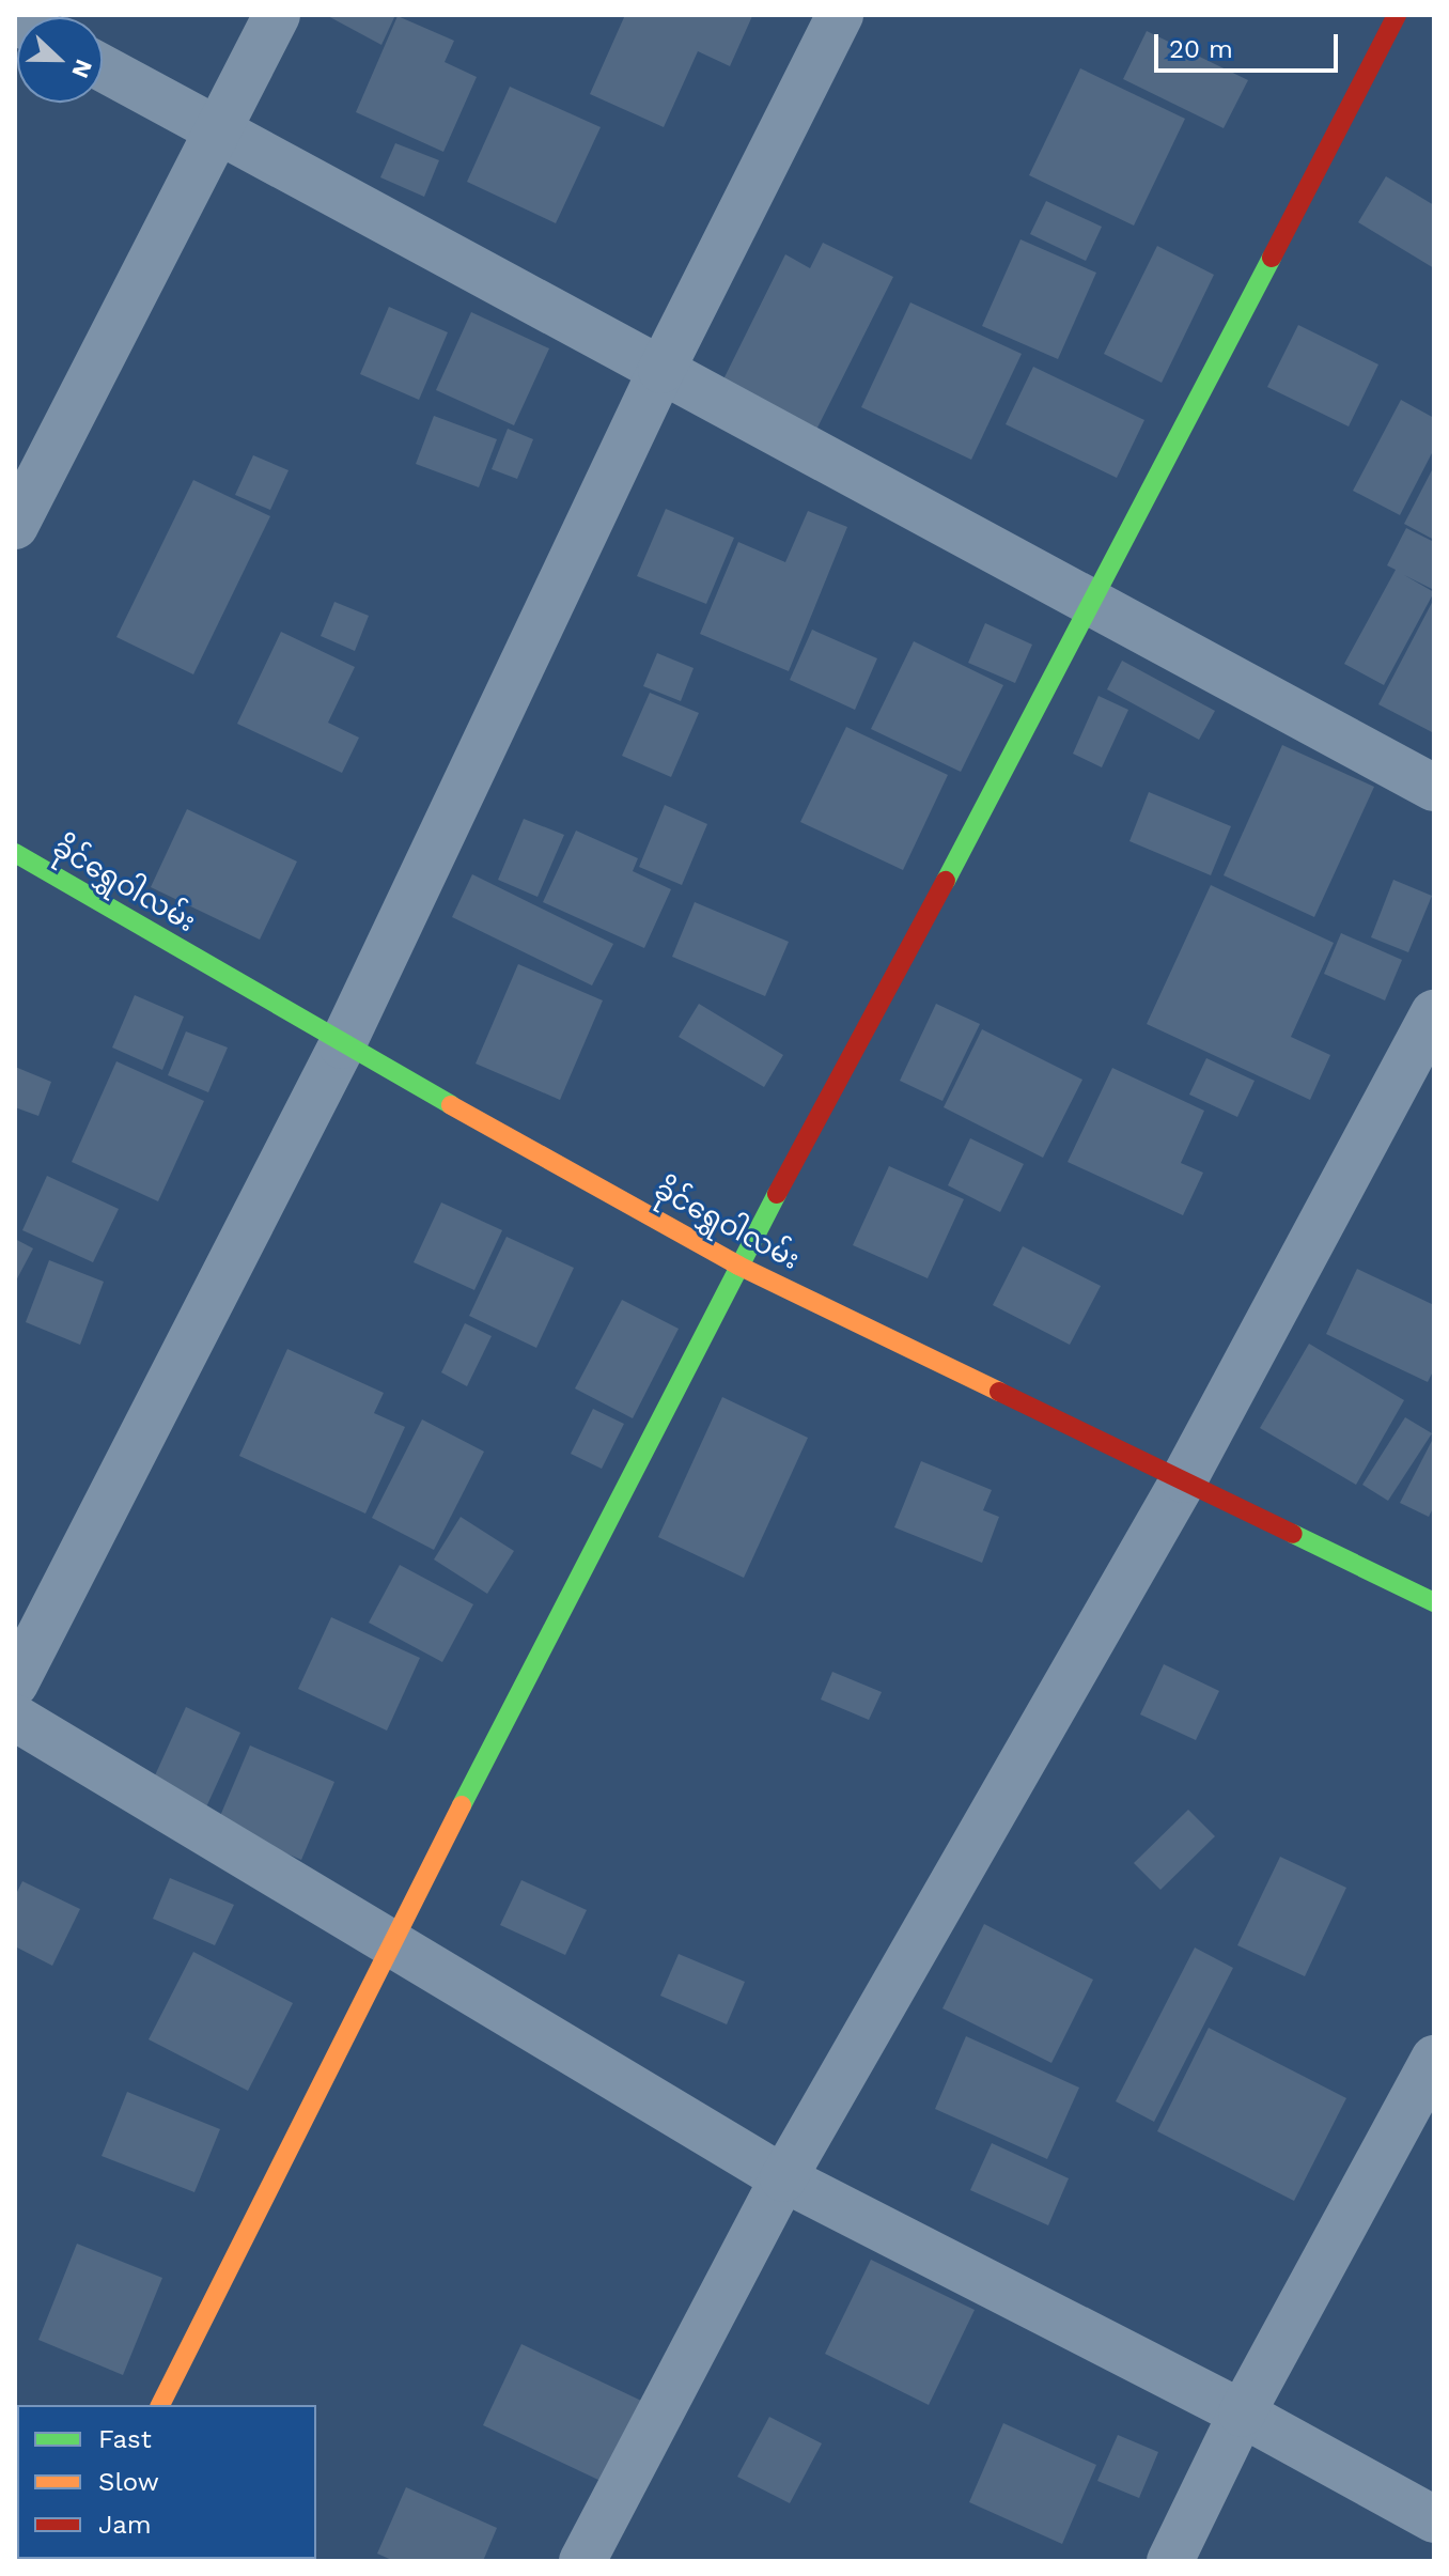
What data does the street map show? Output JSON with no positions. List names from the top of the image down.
{
  "streets": {
    "street": ["ခိုင်ရွှေဝါလမ်း"]
  },
  "legend": ["Fast", "Slow", "Jam"],
  "scale_bar": "20 m",
  "north": "right"
}
